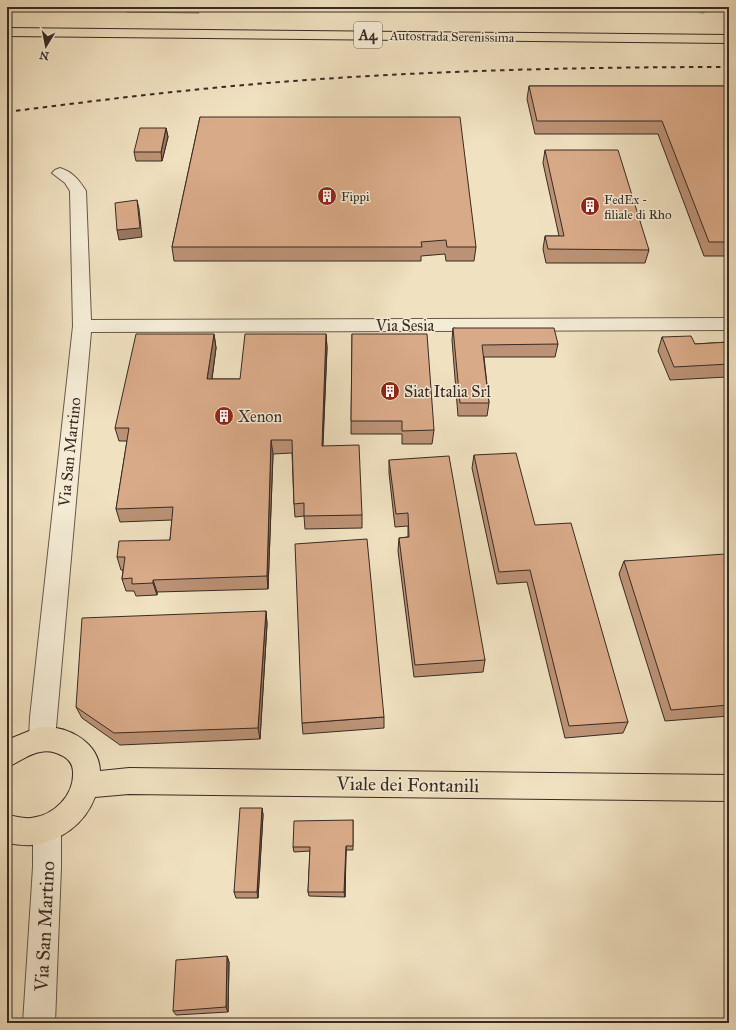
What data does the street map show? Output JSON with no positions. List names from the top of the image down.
{
  "streets": {
    "main road": ["A4", "Autostrada Serenissima", "Viale dei Fontanili"],
    "street": ["Via Sesia", "Via San Martino"]
  },
  "crossings": [
    ["Via Sesia", "Via San Martino"]
  ],
  "places": {
    "building": [
      "Fippi",
      "FedEx - filiale di Rho",
      "Siat Italia Srl",
      "Xenon"
    ]
  },
  "north": "bottom"
}
